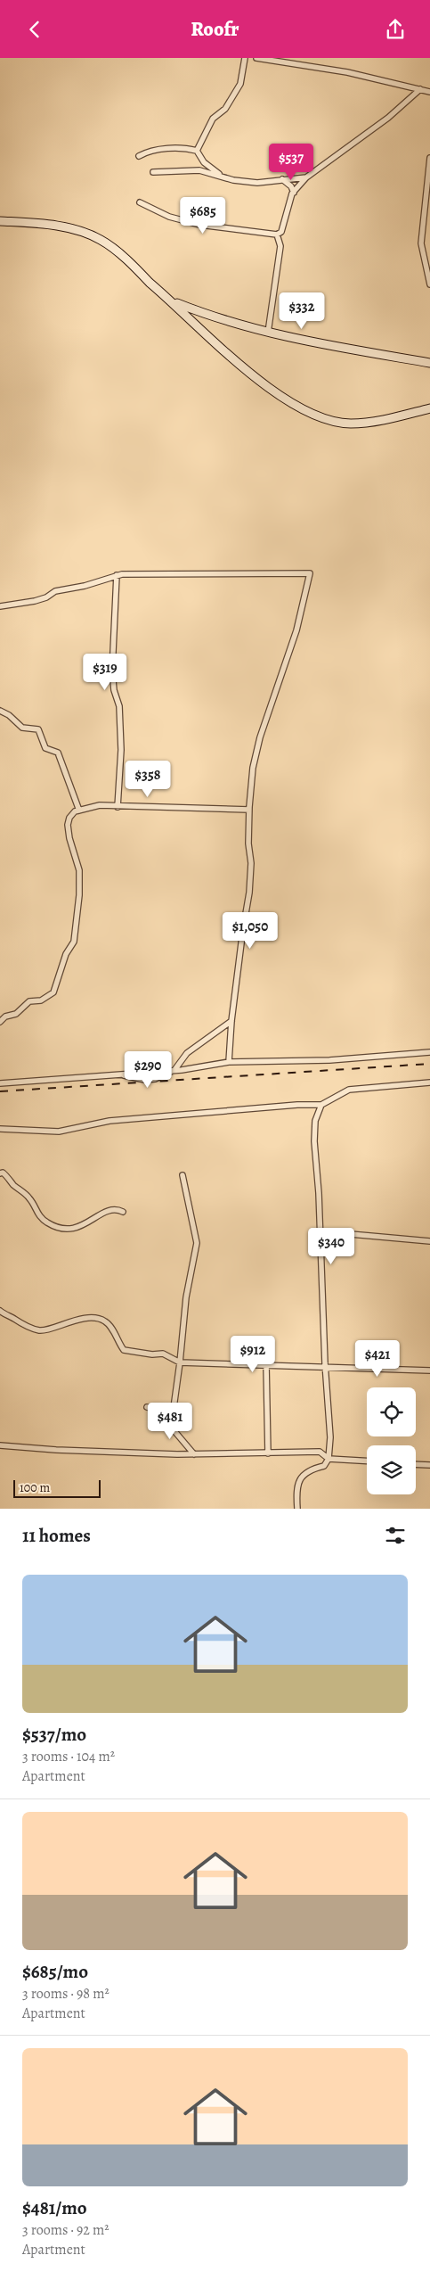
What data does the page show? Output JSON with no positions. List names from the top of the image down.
{
  "scale_bar": "100 m",
  "page": {
    "header": "Roofr",
    "price": [
      "$537",
      "$685",
      "$332",
      "$319",
      "$358",
      "$1,050",
      "$290",
      "$340",
      "$912",
      "$421",
      "$481"
    ],
    "scale": "100 m",
    "heading": "11 homes",
    "list": [
      {
        "name": "$537/mo",
        "note": "3 rooms · 104 m² · Apartment"
      },
      {
        "name": "$685/mo",
        "note": "3 rooms · 98 m² · Apartment"
      },
      {
        "name": "$481/mo",
        "note": "3 rooms · 92 m² · Apartment"
      }
    ]
  }
}
